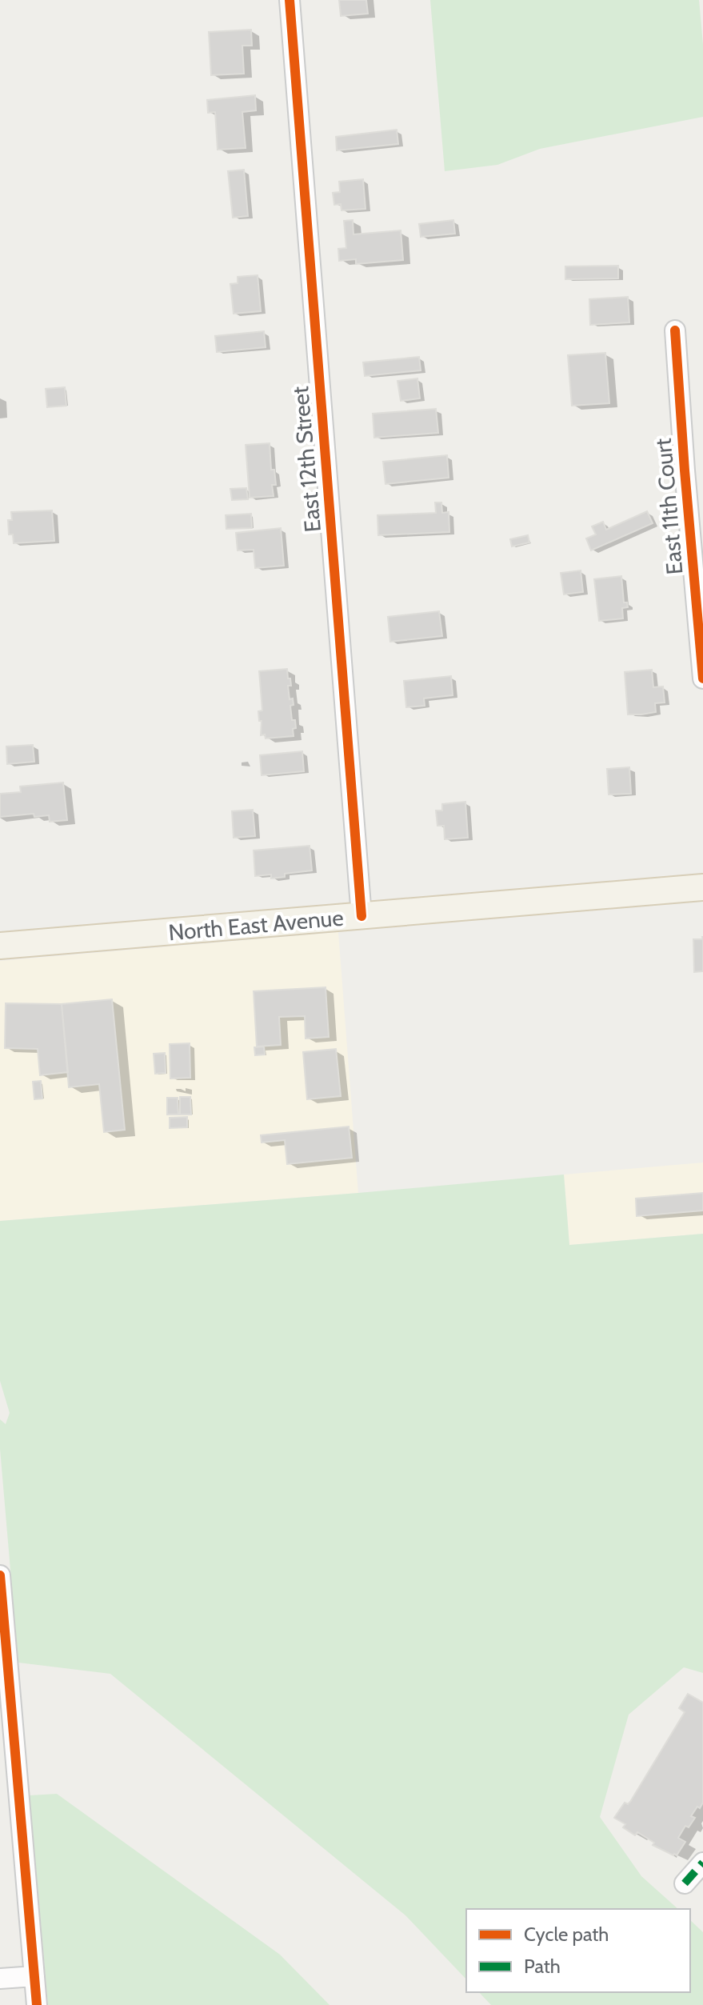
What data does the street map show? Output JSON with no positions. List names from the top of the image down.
{
  "streets": {
    "main road": ["North East Avenue"],
    "street": ["East 12th Street", "East 11th Court"]
  },
  "crossings": [
    ["East 12th Street", "North East Avenue"]
  ],
  "legend": ["Cycle path", "Path"]
}
